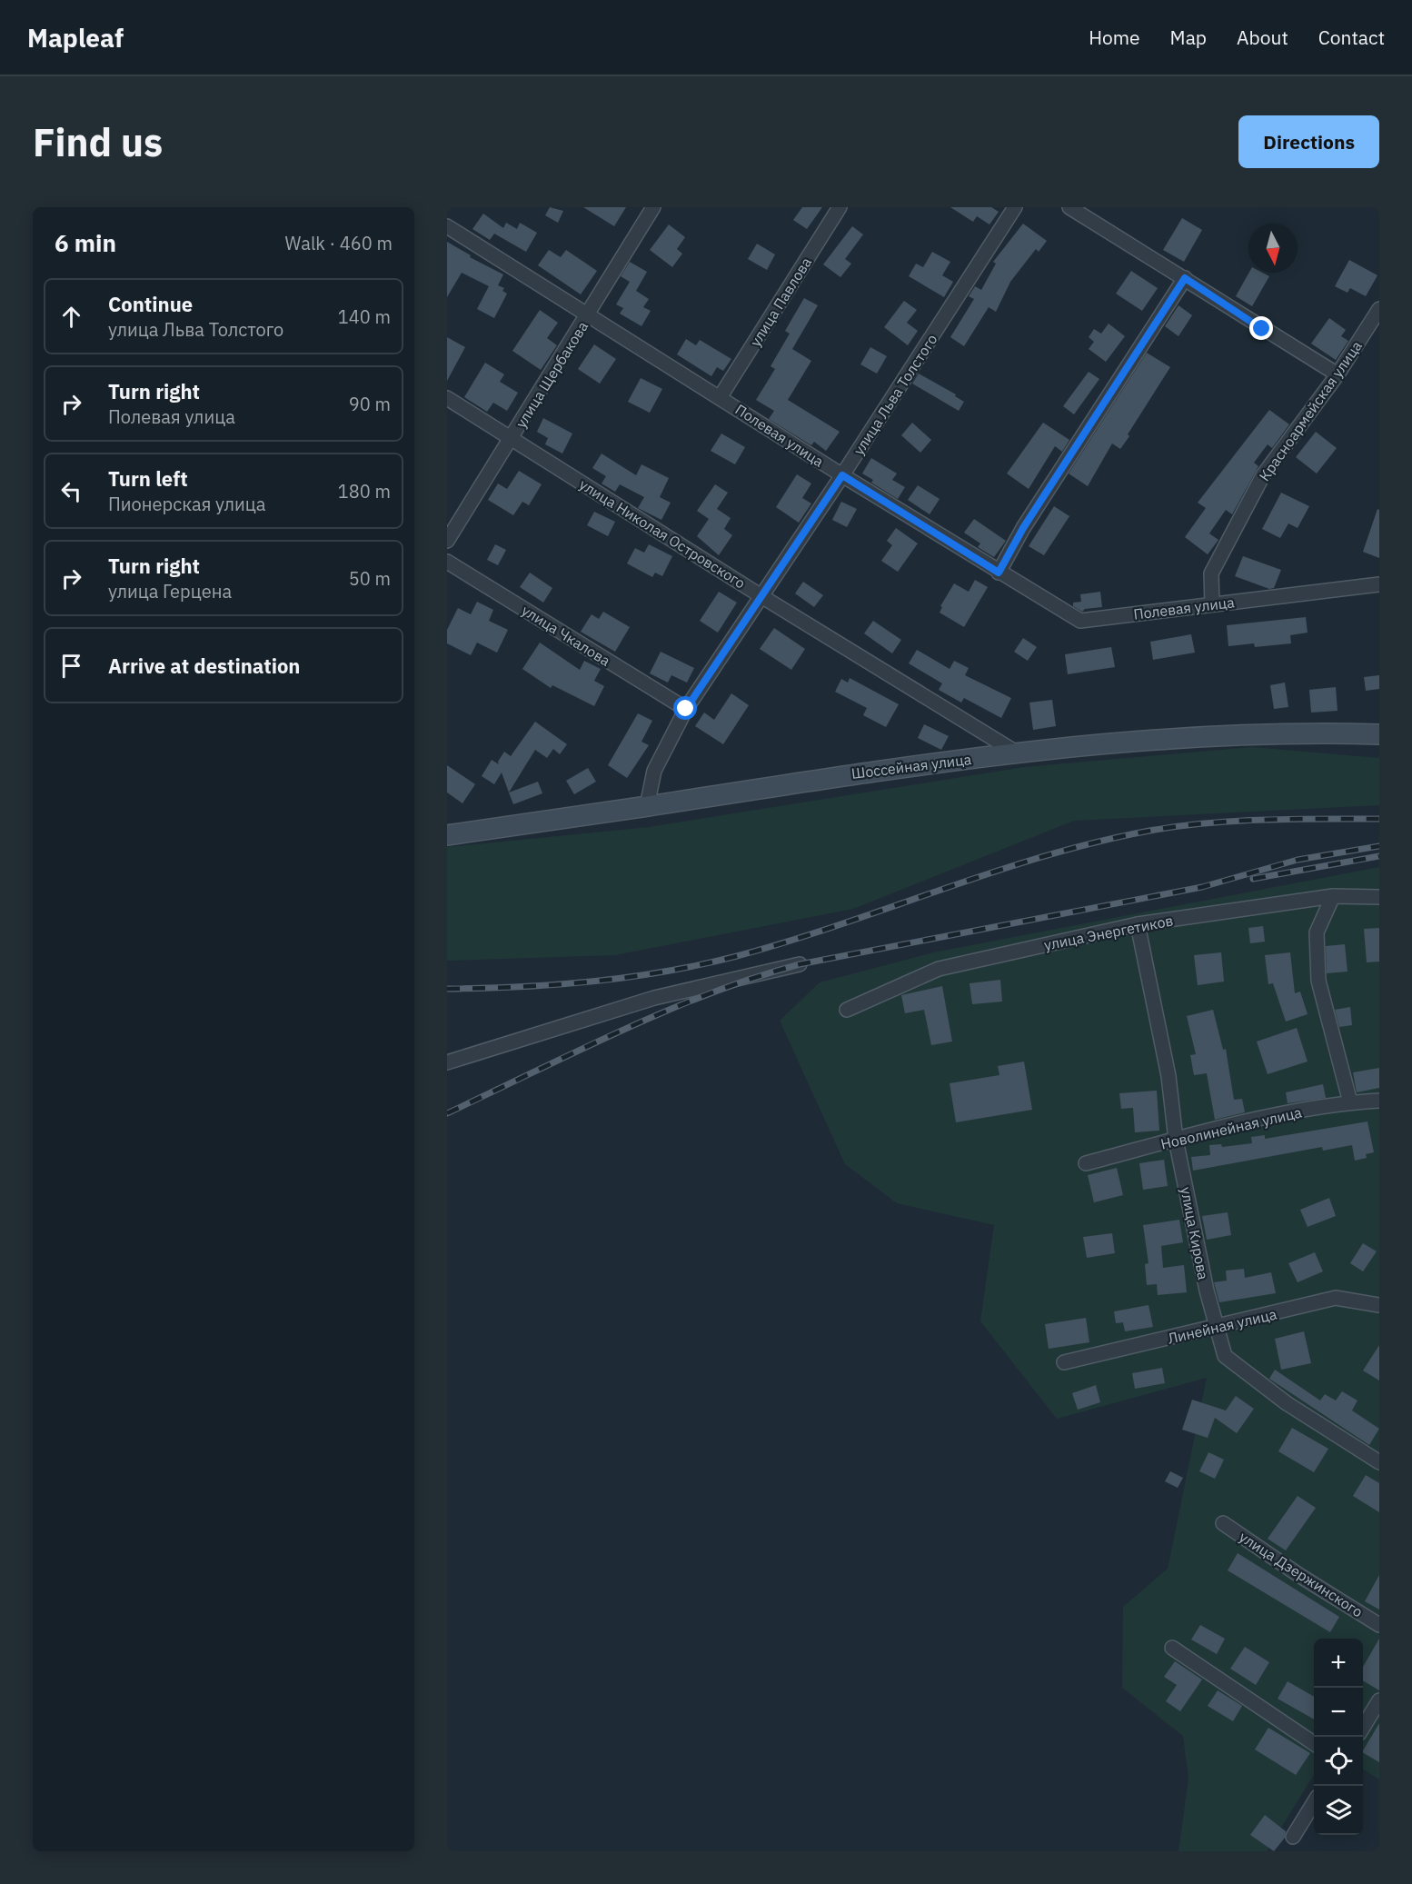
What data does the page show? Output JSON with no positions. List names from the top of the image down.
{
  "streets": {
    "main road": ["Шоссейная улица"],
    "street": [
      "улица Павлова",
      "улица Щербакова",
      "улица Льва Толстого",
      "Красноармейская улица",
      "Полевая улица",
      "улица Николая Островского",
      "улица Чкалова",
      "улица Энергетиков",
      "Новолинейная улица",
      "улица Кирова",
      "Линейная улица",
      "улица Дзержинского"
    ]
  },
  "crossings": [
    ["улица Павлова", "Полевая улица"],
    ["улица Щербакова", "Полевая улица"],
    ["улица Щербакова", "улица Николая Островского"],
    ["улица Льва Толстого", "Полевая улица"],
    ["улица Льва Толстого", "улица Николая Островского"],
    ["улица Льва Толстого", "улица Чкалова"],
    ["улица Льва Толстого", "Шоссейная улица"],
    ["Красноармейская улица", "Полевая улица"],
    ["улица Николая Островского", "Шоссейная улица"],
    ["улица Энергетиков", "улица Кирова"],
    ["Новолинейная улица", "улица Кирова"],
    ["улица Кирова", "Линейная улица"]
  ],
  "north": "bottom",
  "page": {
    "header": "Mapleaf",
    "nav": [
      "Home",
      "Map",
      "About",
      "Contact"
    ],
    "buttons": "Directions",
    "title": "Find us",
    "heading": ["6 min", "Walk · 460 m"],
    "list": [
      ["Continue", "улица Льва Толстого", "140 m"],
      ["Turn right", "Полевая улица", "90 m"],
      ["Turn left", "Пионерская улица", "180 m"],
      ["Turn right", "улица Герцена", "50 m"],
      "Arrive at destination"
    ],
    "map_buttons": ["+", "−"]
  }
}
